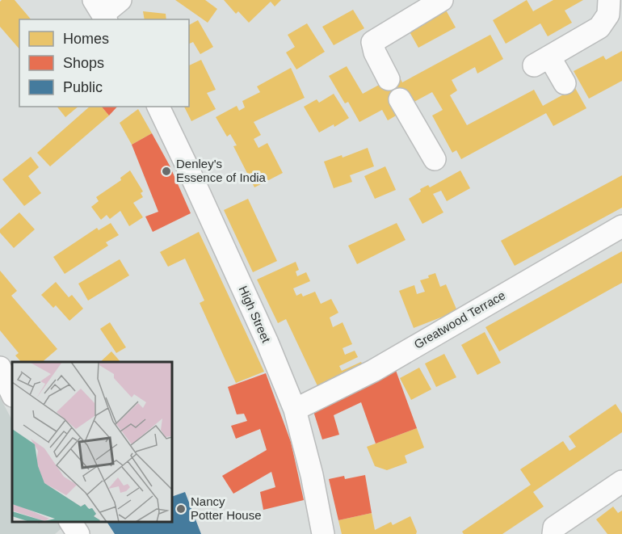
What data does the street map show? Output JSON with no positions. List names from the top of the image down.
{
  "streets": {
    "street": ["High Street", "Greatwood Terrace"]
  },
  "crossings": [
    ["High Street", "Greatwood Terrace"]
  ],
  "places": ["Denley's Essence of India", "Nancy Potter House"],
  "legend": ["Homes", "Shops", "Public"]
}
